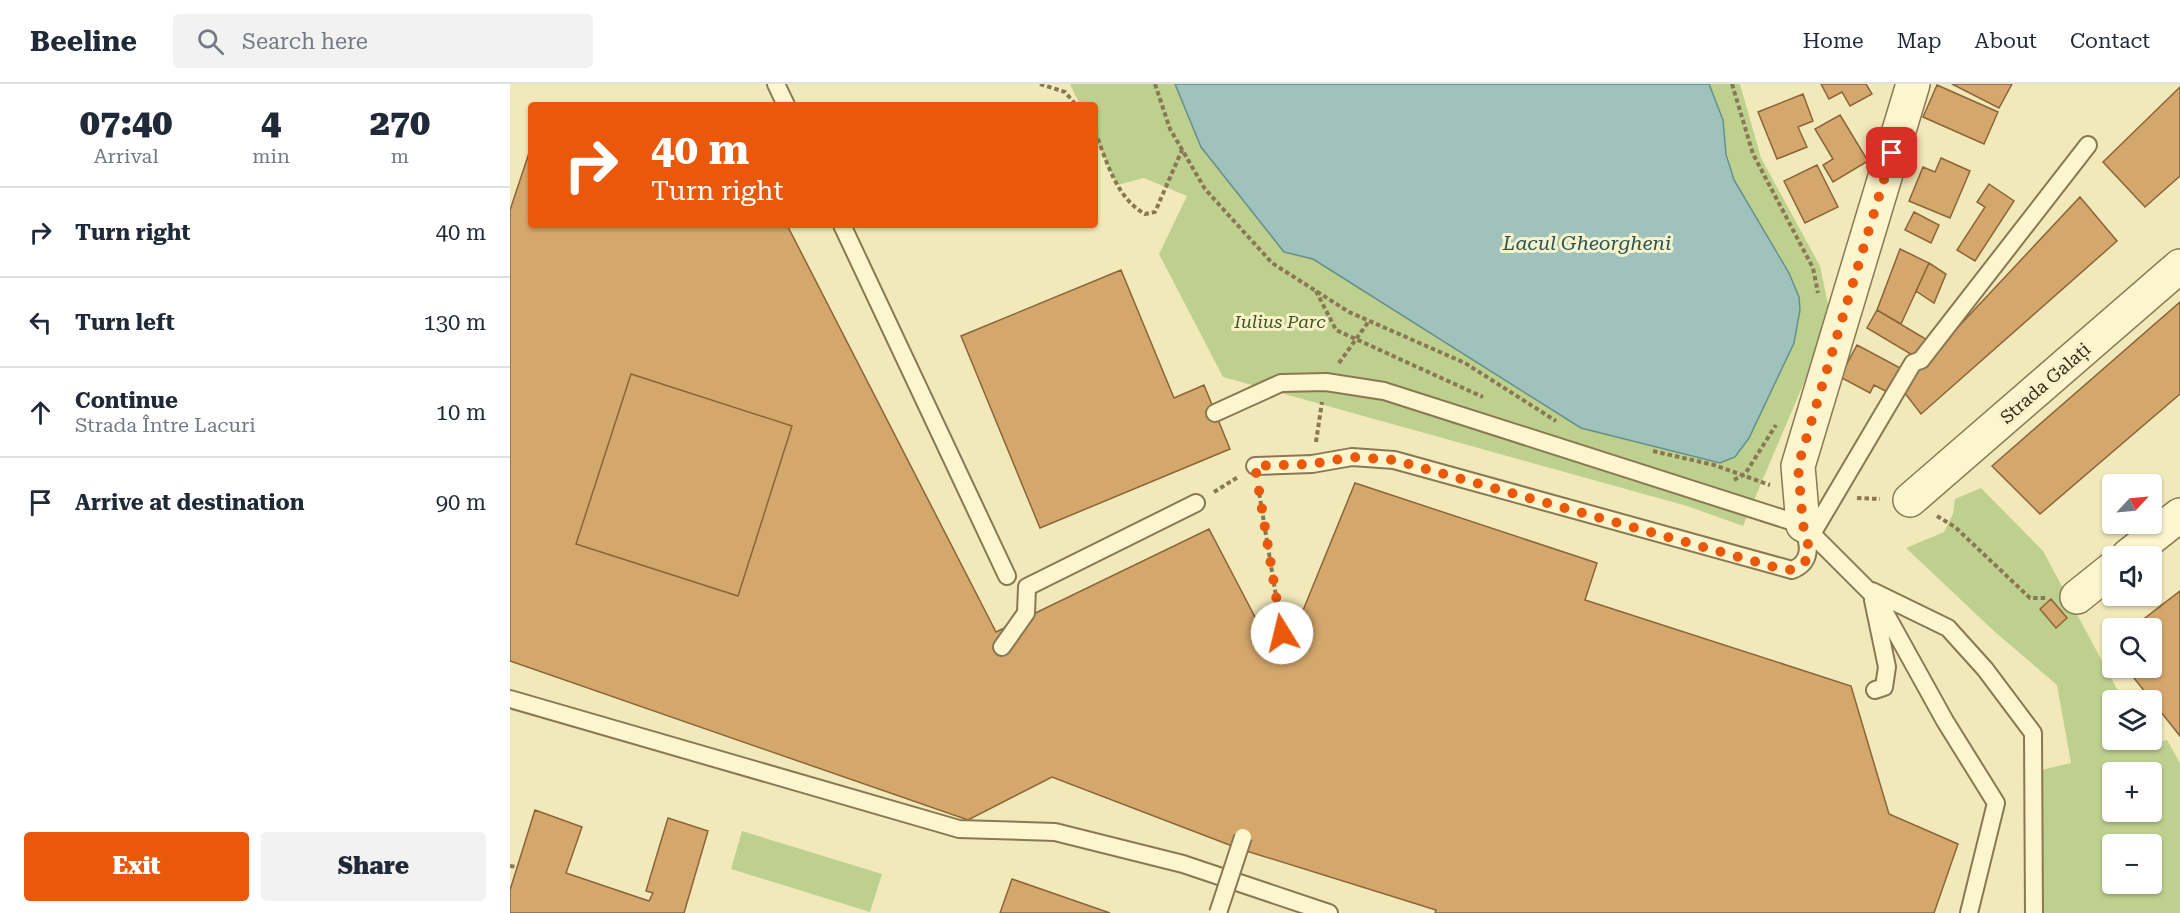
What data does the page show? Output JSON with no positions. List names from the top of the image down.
{
  "streets": {
    "street": ["Strada Galați"]
  },
  "water": ["Lacul Gheorgheni"],
  "parks": ["Iulius Parc"],
  "north": "top right",
  "page": {
    "header": "Beeline",
    "search": "Search here",
    "nav": [
      "Home",
      "Map",
      "About",
      "Contact"
    ],
    "eta": [
      "07:40",
      "Arrival",
      "4",
      "min",
      "270",
      "m"
    ],
    "turn": ["40 m", "Turn right"],
    "list": [
      {
        "name": "Turn right",
        "value": "40 m"
      },
      {
        "name": "Turn left",
        "value": "130 m"
      },
      {
        "name": "Continue",
        "note": "Strada Între Lacuri",
        "value": "10 m"
      },
      {
        "name": "Arrive at destination",
        "value": "90 m"
      }
    ],
    "map_buttons": ["+", "−"],
    "buttons": ["Exit", "Share"]
  }
}
